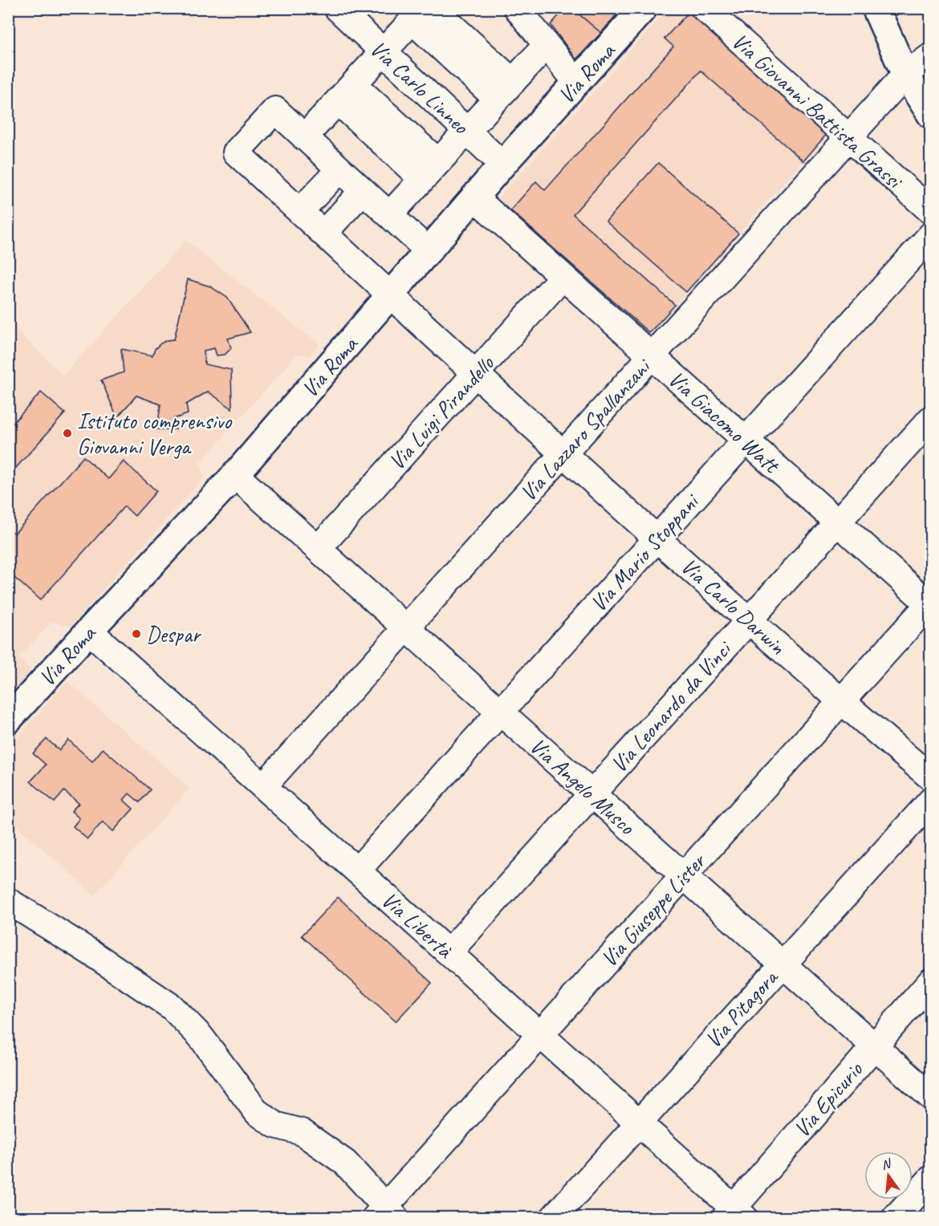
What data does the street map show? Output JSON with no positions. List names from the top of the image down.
{
  "streets": {
    "main road": ["Via Roma"],
    "street": [
      "Via Carlo Linneo",
      "Via Giovanni Battista Grassi",
      "Via Luigi Pirandello",
      "Via Giacomo Watt",
      "Via Lazzaro Spallanzani",
      "Via Mario Stoppani",
      "Via Carlo Darwin",
      "Via Leonardo da Vinci",
      "Via Angelo Musco",
      "Via Giuseppe Lister",
      "Via Libertà",
      "Via Pitagora",
      "Via Epicurio"
    ]
  },
  "crossings": [
    ["Via Roma", "Via Carlo Linneo"],
    ["Via Roma", "Via Giacomo Watt"],
    ["Via Roma", "Via Carlo Darwin"],
    ["Via Roma", "Via Angelo Musco"],
    ["Via Roma", "Via Libertà"],
    ["Via Giovanni Battista Grassi", "Via Lazzaro Spallanzani"],
    ["Via Luigi Pirandello", "Via Giacomo Watt"],
    ["Via Luigi Pirandello", "Via Carlo Darwin"],
    ["Via Luigi Pirandello", "Via Angelo Musco"],
    ["Via Giacomo Watt", "Via Lazzaro Spallanzani"],
    ["Via Giacomo Watt", "Via Mario Stoppani"],
    ["Via Giacomo Watt", "Via Leonardo da Vinci"],
    ["Via Giacomo Watt", "Via Giuseppe Lister"],
    ["Via Lazzaro Spallanzani", "Via Carlo Darwin"],
    ["Via Lazzaro Spallanzani", "Via Angelo Musco"],
    ["Via Lazzaro Spallanzani", "Via Libertà"],
    ["Via Mario Stoppani", "Via Carlo Darwin"],
    ["Via Mario Stoppani", "Via Angelo Musco"],
    ["Via Mario Stoppani", "Via Libertà"],
    ["Via Carlo Darwin", "Via Leonardo da Vinci"],
    ["Via Carlo Darwin", "Via Giuseppe Lister"],
    ["Via Leonardo da Vinci", "Via Angelo Musco"],
    ["Via Leonardo da Vinci", "Via Libertà"],
    ["Via Angelo Musco", "Via Giuseppe Lister"],
    ["Via Angelo Musco", "Via Pitagora"],
    ["Via Angelo Musco", "Via Epicurio"],
    ["Via Giuseppe Lister", "Via Libertà"],
    ["Via Libertà", "Via Pitagora"],
    ["Via Libertà", "Via Epicurio"]
  ],
  "places": ["Istituto comprensivo Giovanni Verga", "Despar"],
  "north": "top"
}
